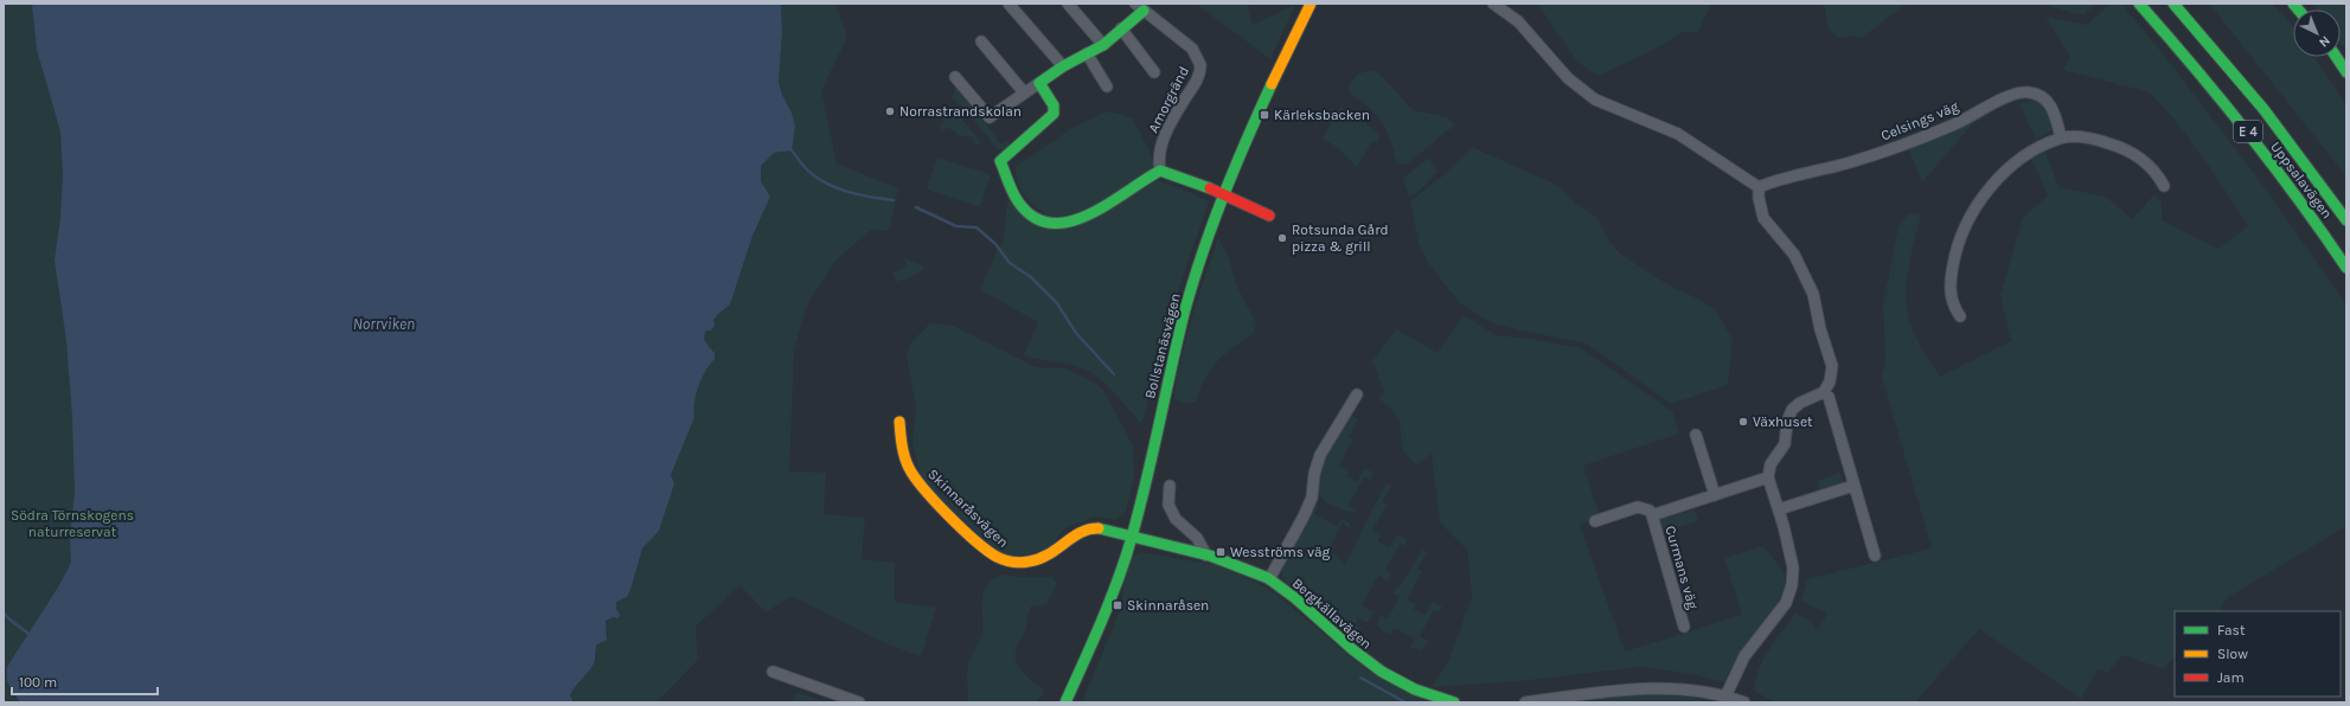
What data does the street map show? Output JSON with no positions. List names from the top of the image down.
{
  "streets": {
    "main road": [
      "Amorgränd",
      "E 4",
      "Uppsalavägen",
      "Bollstanäsvägen",
      "Skinnaråsvägen",
      "Bergkällavägen"
    ],
    "street": ["Celsings väg", "Curmans väg"]
  },
  "crossings": [
    ["Bollstanäsvägen", "Skinnaråsvägen"],
    ["Bollstanäsvägen", "Bergkällavägen"],
    ["Skinnaråsvägen", "Bergkällavägen"]
  ],
  "water": ["Norrviken"],
  "parks": ["Södra Törnskogens naturreservat"],
  "places": {
    "other": ["Norrastrandskolan", "Rotsunda Gård pizza & grill", "Växhuset"],
    "transit": ["Kärleksbacken", "Wesströms väg", "Skinnaråsen"]
  },
  "legend": ["Fast", "Slow", "Jam"],
  "scale_bar": "100 m",
  "north": "bottom right"
}
